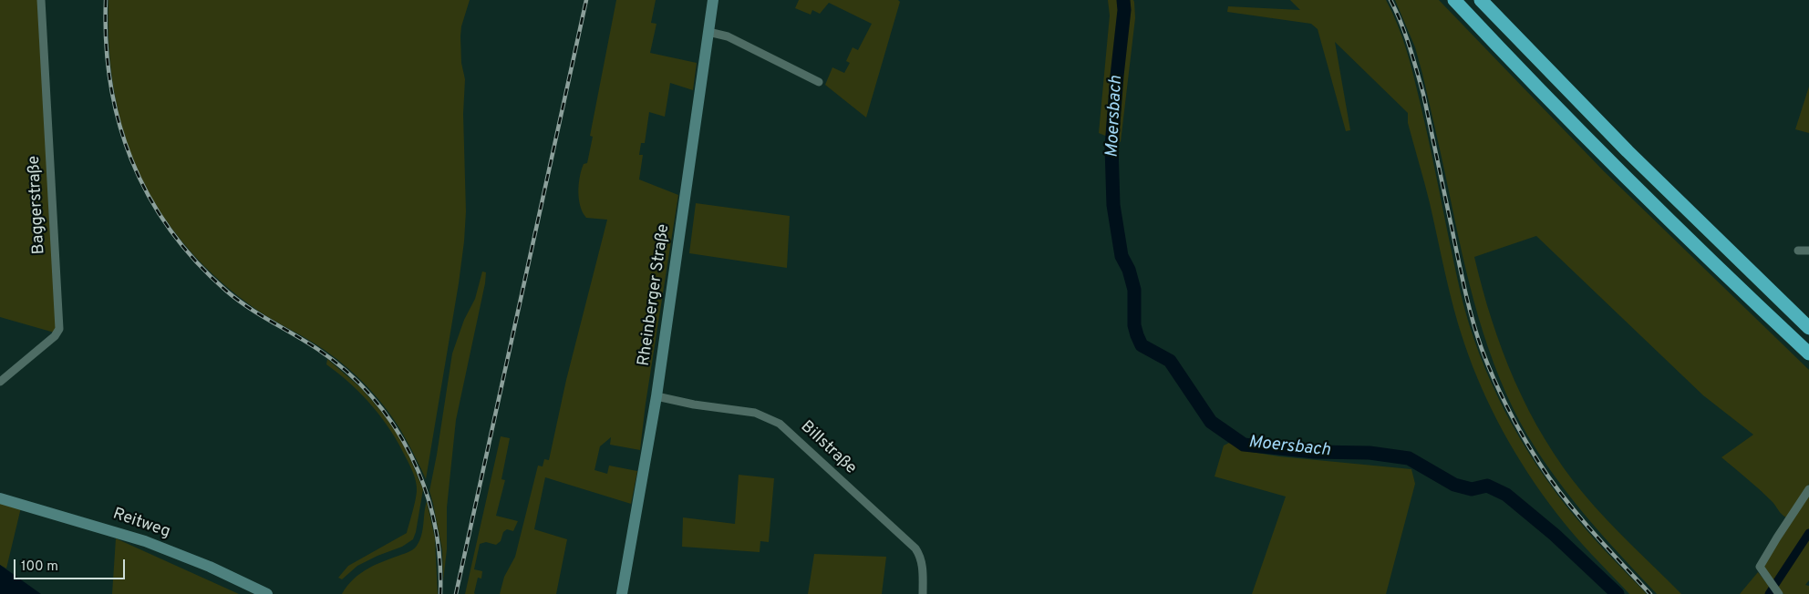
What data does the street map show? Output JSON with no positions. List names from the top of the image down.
{
  "streets": {
    "main road": ["Rheinberger Straße", "Reitweg"],
    "street": ["Baggerstraße", "Billstraße"]
  },
  "crossings": [
    ["Rheinberger Straße", "Billstraße"]
  ],
  "water": ["Moersbach"],
  "scale_bar": "100 m"
}
